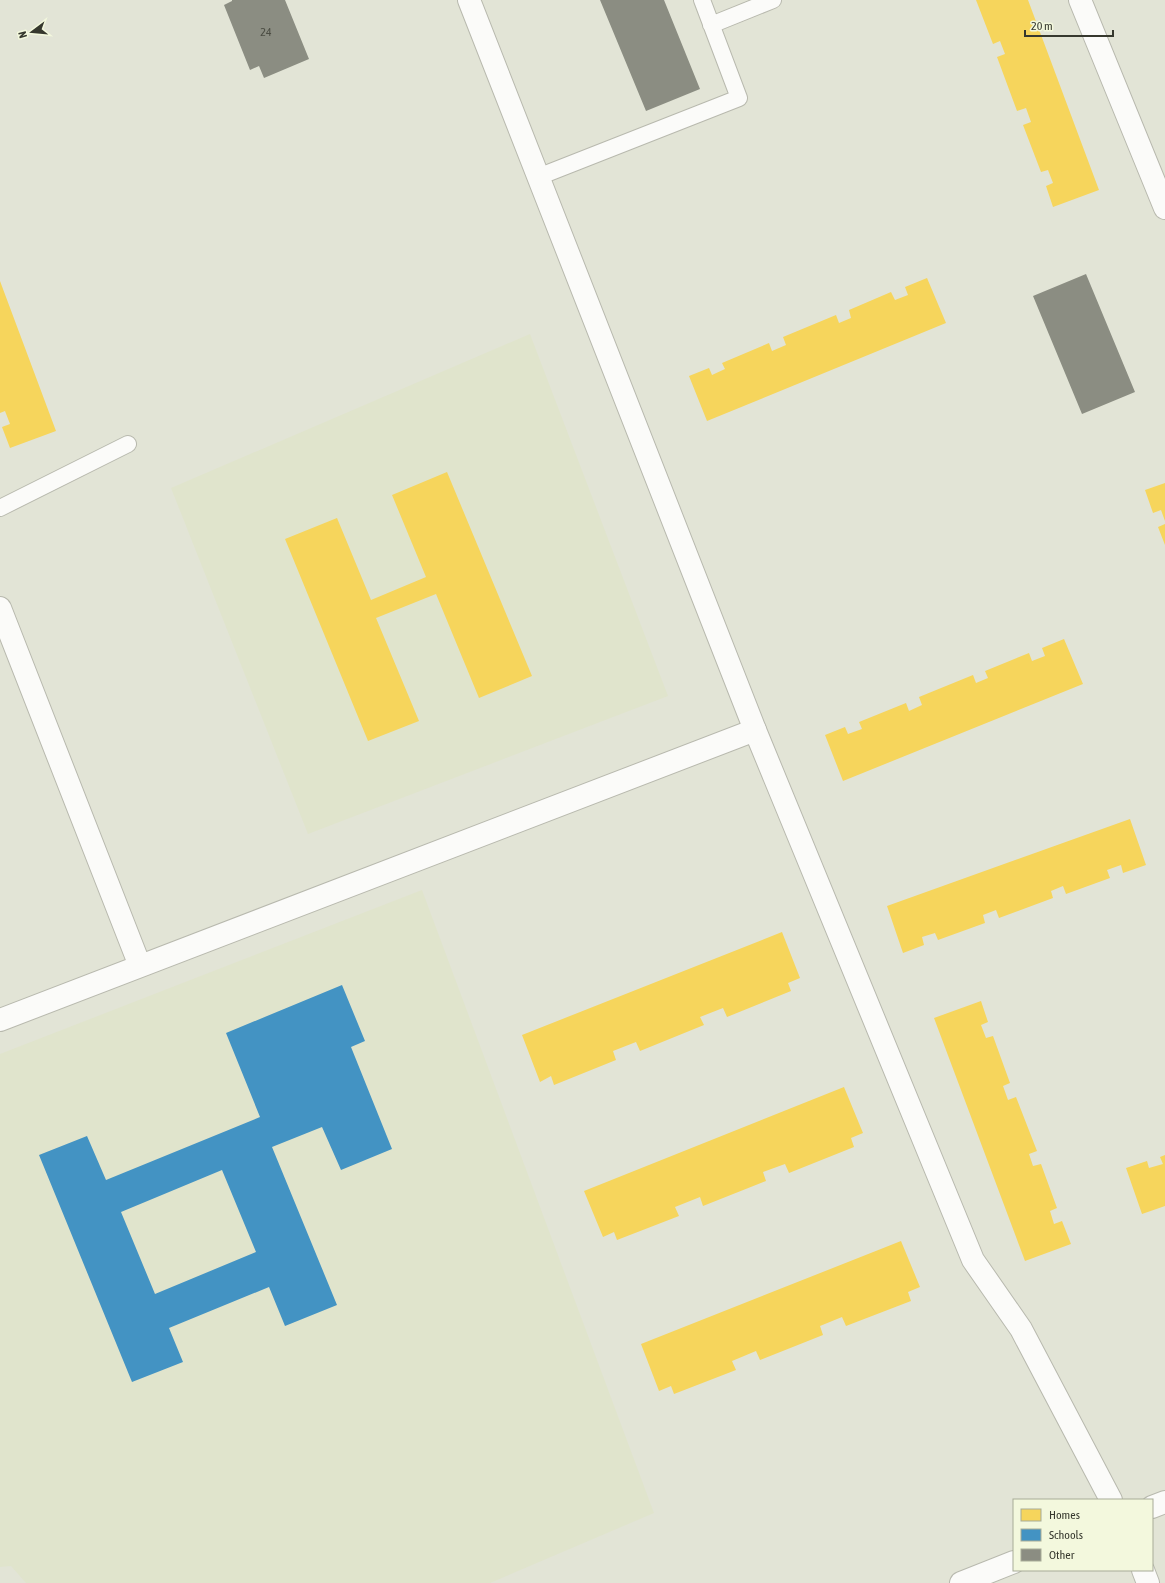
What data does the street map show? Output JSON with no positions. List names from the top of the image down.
{
  "house_numbers": ["24"],
  "legend": ["Homes", "Schools", "Other"],
  "scale_bar": "20 m",
  "north": "left"
}
